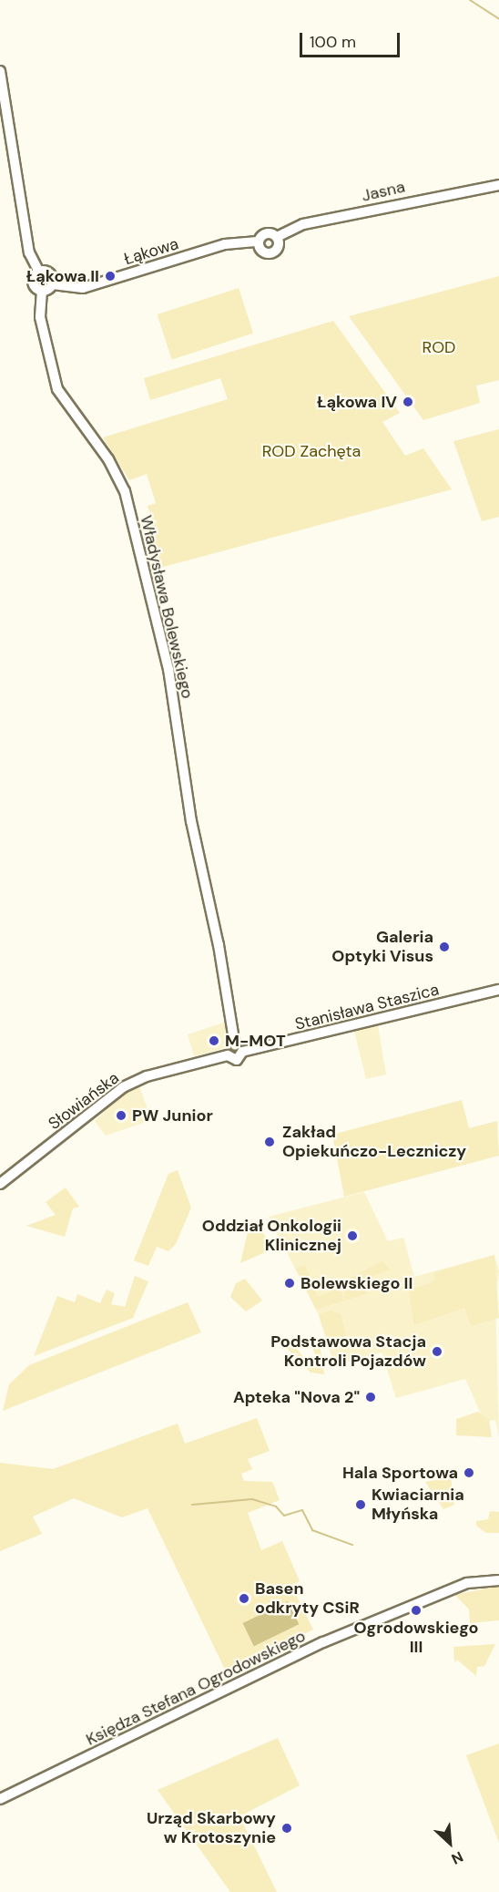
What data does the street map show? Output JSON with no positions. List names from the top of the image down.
{
  "streets": {
    "street": [
      "Jasna",
      "Łąkowa",
      "Władysława Bolewskiego",
      "Stanisława Staszica",
      "Słowiańska",
      "Księdza Stefana Ogrodowskiego"
    ]
  },
  "crossings": [
    ["Jasna", "Łąkowa"],
    ["Łąkowa", "Władysława Bolewskiego"],
    ["Władysława Bolewskiego", "Stanisława Staszica"],
    ["Stanisława Staszica", "Słowiańska"]
  ],
  "parks": ["ROD", "ROD Zachęta"],
  "places": [
    "Łąkowa II",
    "Łąkowa IV",
    "Galeria Optyki Visus",
    "M-MOT",
    "PW Junior",
    "Zakład Opiekuńczo-Leczniczy",
    "Oddział Onkologii Klinicznej",
    "Bolewskiego II",
    "Podstawowa Stacja Kontroli Pojazdów",
    "Apteka \"Nova 2\"",
    "Hala Sportowa",
    "Kwiaciarnia Młyńska",
    "Basen odkryty CSiR",
    "Ogrodowskiego III",
    "Urząd Skarbowy w Krotoszynie"
  ],
  "scale_bar": "100 m",
  "north": "bottom right"
}
